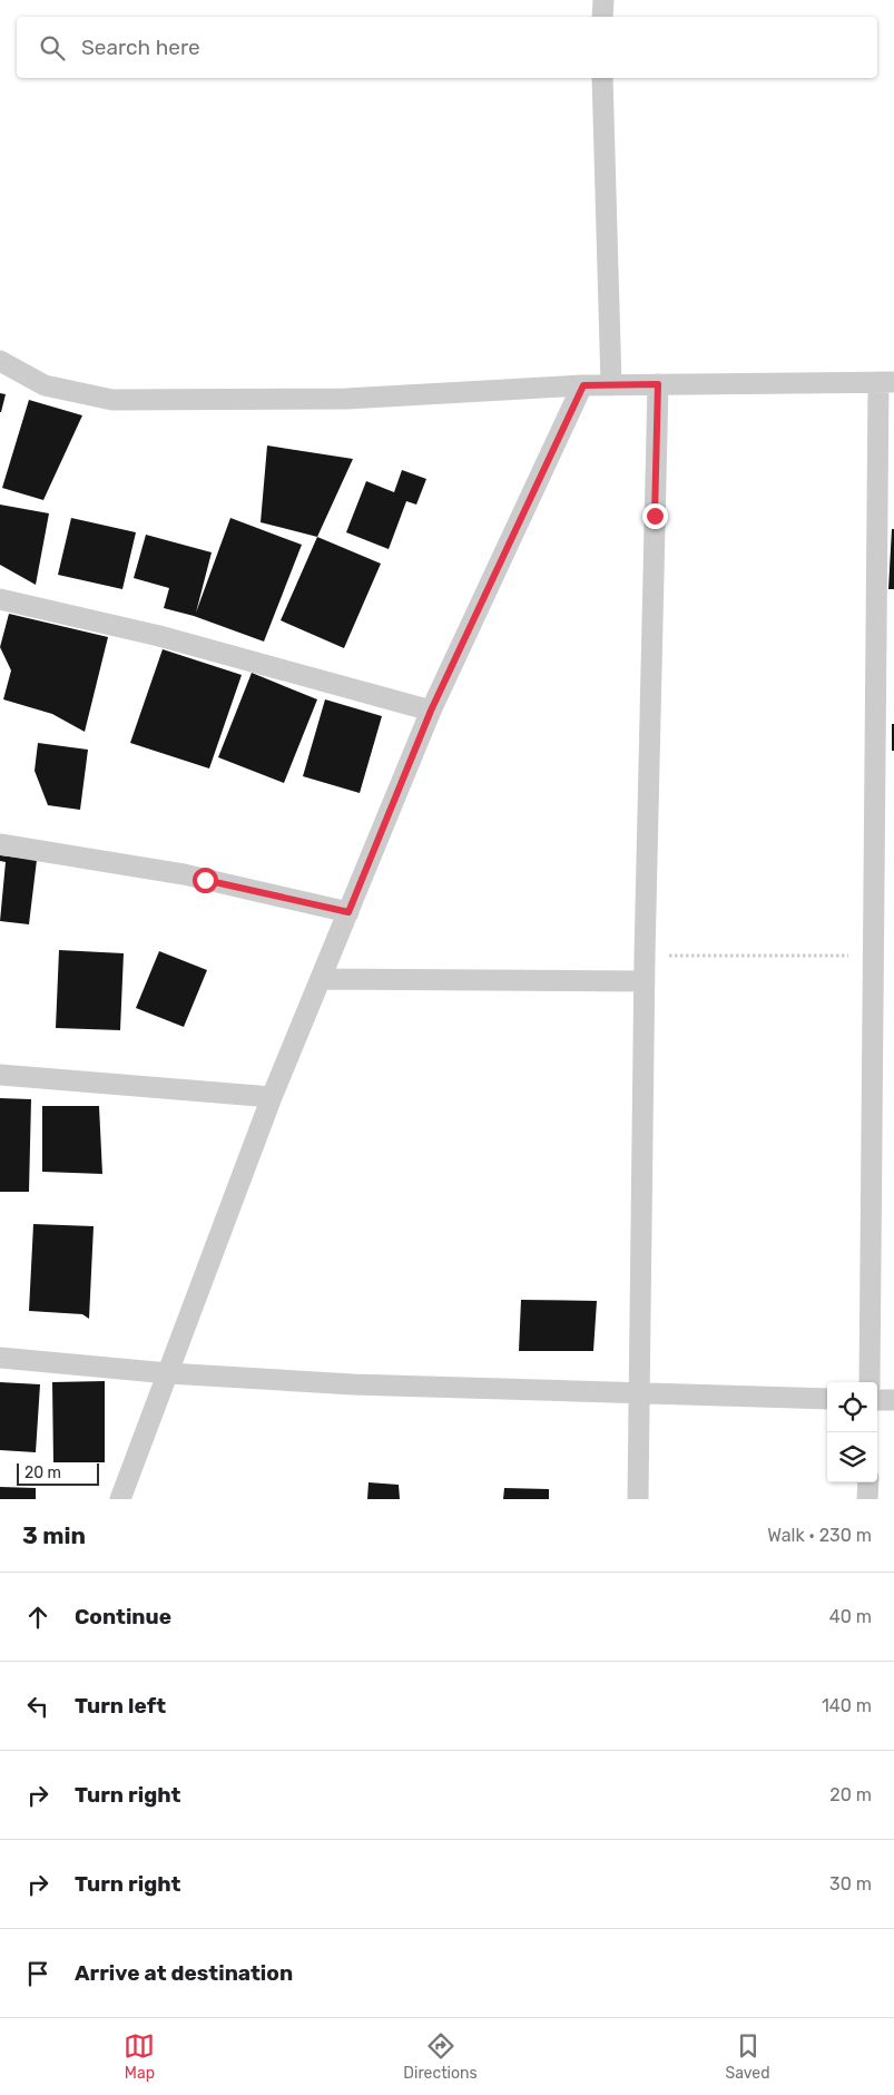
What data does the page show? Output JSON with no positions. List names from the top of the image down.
{
  "scale_bar": "20 m",
  "page": {
    "search": "Search here",
    "scale": "20 m",
    "heading": ["3 min", "Walk · 230 m"],
    "list": [
      ["Continue", "40 m"],
      ["Turn left", "140 m"],
      ["Turn right", "20 m"],
      ["Turn right", "30 m"],
      "Arrive at destination"
    ],
    "nav": ["Map", "Directions", "Saved"]
  }
}
